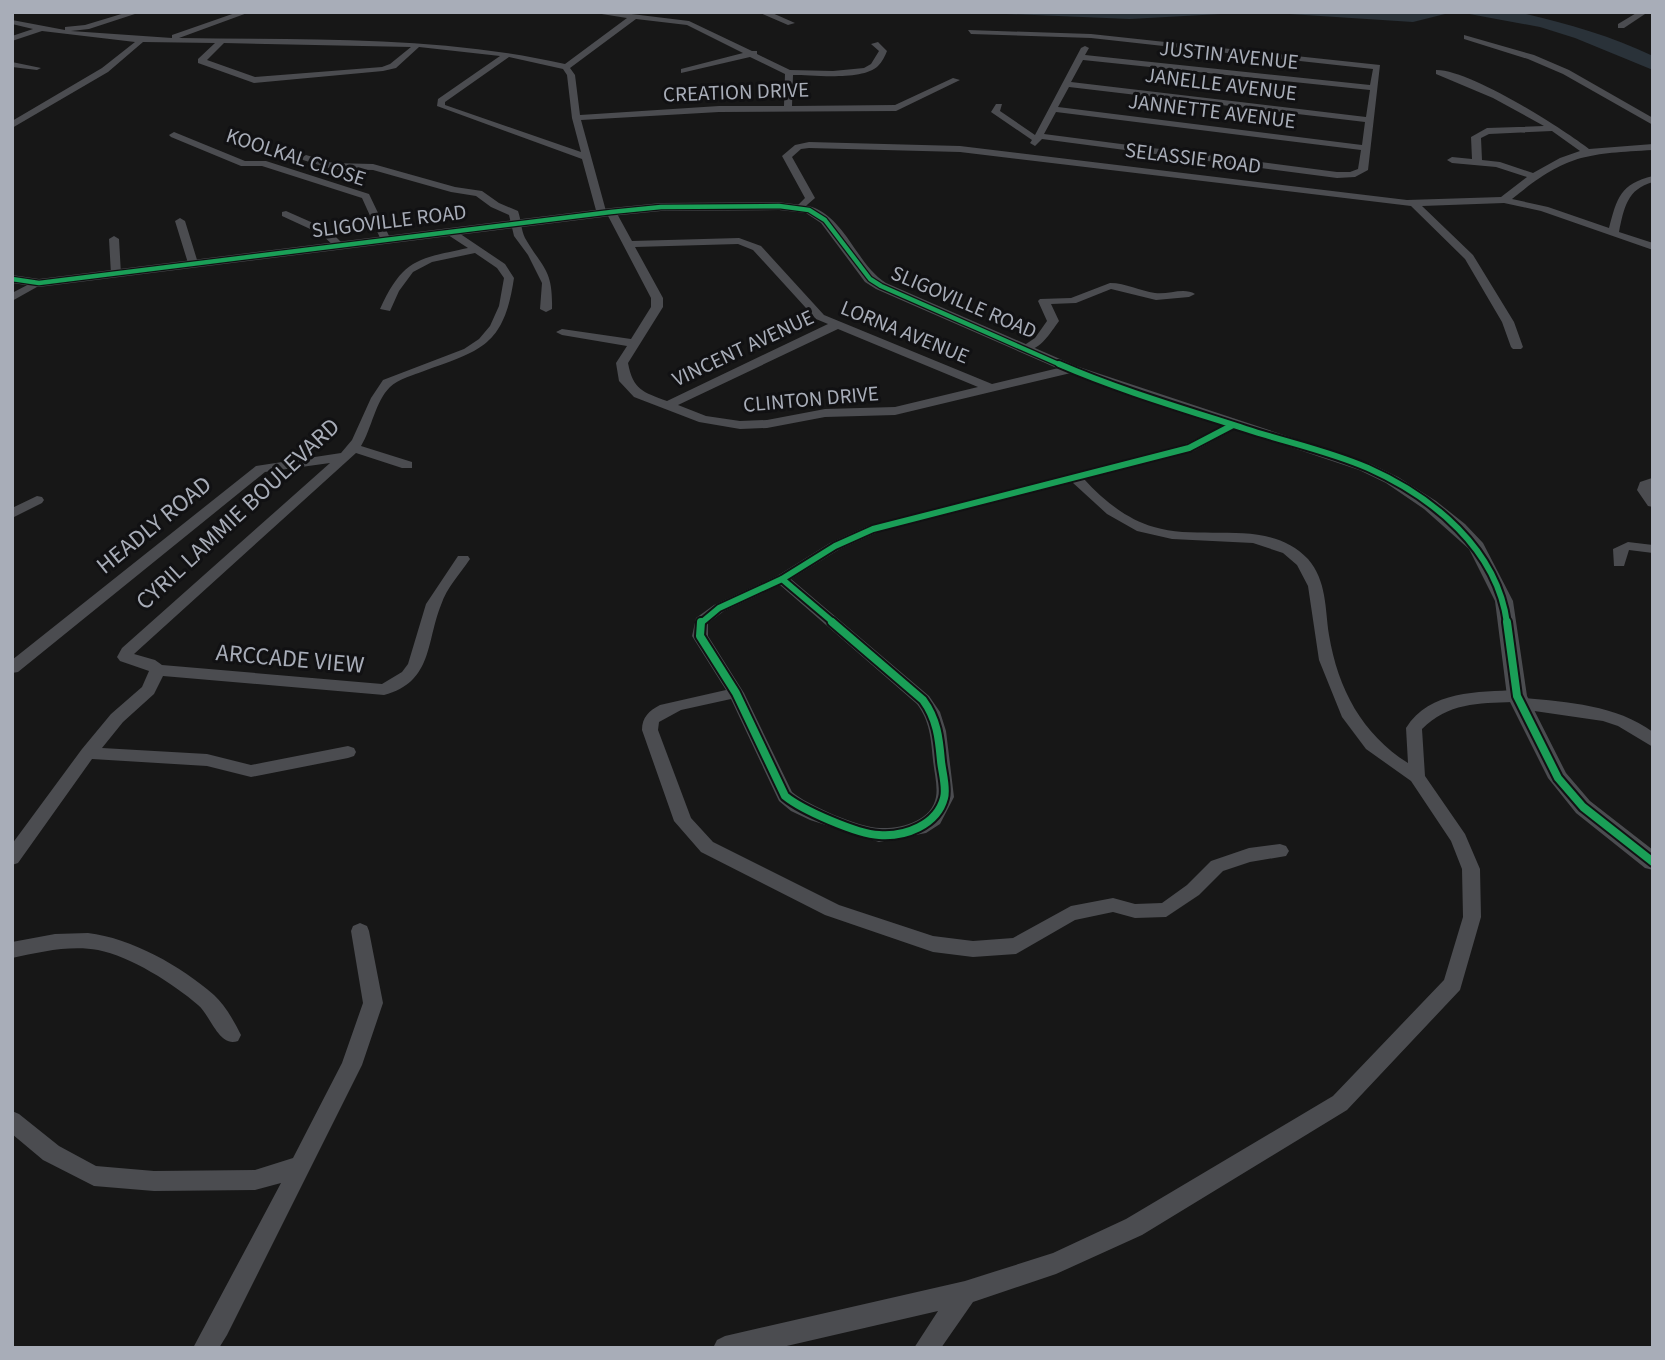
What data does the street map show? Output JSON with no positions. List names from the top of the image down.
{
  "streets": {
    "street": [
      "JUSTIN AVENUE",
      "JANELLE AVENUE",
      "CREATION DRIVE",
      "JANNETTE AVENUE",
      "KOOLKAL CLOSE",
      "SELASSIE ROAD",
      "SLIGOVILLE ROAD",
      "LORNA AVENUE",
      "VINCENT AVENUE",
      "CLINTON DRIVE",
      "CYRIL LAMMIE BOULEVARD",
      "HEADLY ROAD",
      "ARCCADE VIEW"
    ]
  },
  "crossings": [
    ["CREATION DRIVE", "CLINTON DRIVE"],
    ["KOOLKAL CLOSE", "SLIGOVILLE ROAD"],
    ["SELASSIE ROAD", "SLIGOVILLE ROAD"],
    ["SLIGOVILLE ROAD", "CLINTON DRIVE"],
    ["SLIGOVILLE ROAD", "CYRIL LAMMIE BOULEVARD"],
    ["LORNA AVENUE", "VINCENT AVENUE"],
    ["LORNA AVENUE", "CLINTON DRIVE"],
    ["VINCENT AVENUE", "CLINTON DRIVE"],
    ["CYRIL LAMMIE BOULEVARD", "HEADLY ROAD"],
    ["CYRIL LAMMIE BOULEVARD", "ARCCADE VIEW"]
  ]
}
